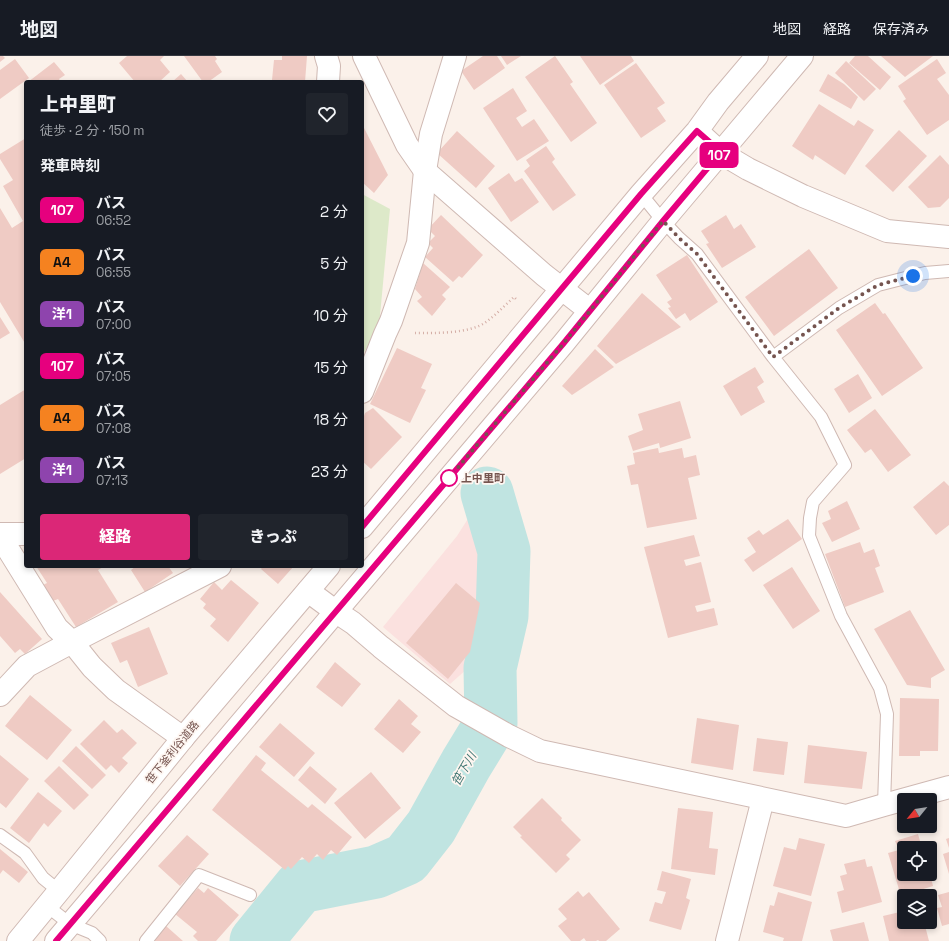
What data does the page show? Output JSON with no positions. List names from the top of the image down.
{
  "streets": {
    "street": ["笹下釜利谷道路"]
  },
  "water": ["笹下川"],
  "places": ["上中里町"],
  "lines": ["bus line 107"],
  "north": "bottom left",
  "page": {
    "header": "地図",
    "nav": ["地図", "経路", "保存済み"],
    "on_map": "107",
    "heading": [
      ["上中里町", "徒歩 · 2 分 · 150 m"],
      "発車時刻"
    ],
    "list": [
      {
        "mark": "107",
        "name": "バス",
        "note": "06:52",
        "value": "2 分"
      },
      {
        "mark": "A4",
        "name": "バス",
        "note": "06:55",
        "value": "5 分"
      },
      {
        "mark": "洋1",
        "name": "バス",
        "note": "07:00",
        "value": "10 分"
      },
      {
        "mark": "107",
        "name": "バス",
        "note": "07:05",
        "value": "15 分"
      },
      {
        "mark": "A4",
        "name": "バス",
        "note": "07:08",
        "value": "18 分"
      },
      {
        "mark": "洋1",
        "name": "バス",
        "note": "07:13",
        "value": "23 分"
      }
    ],
    "buttons": ["経路", "きっぷ"]
  }
}
